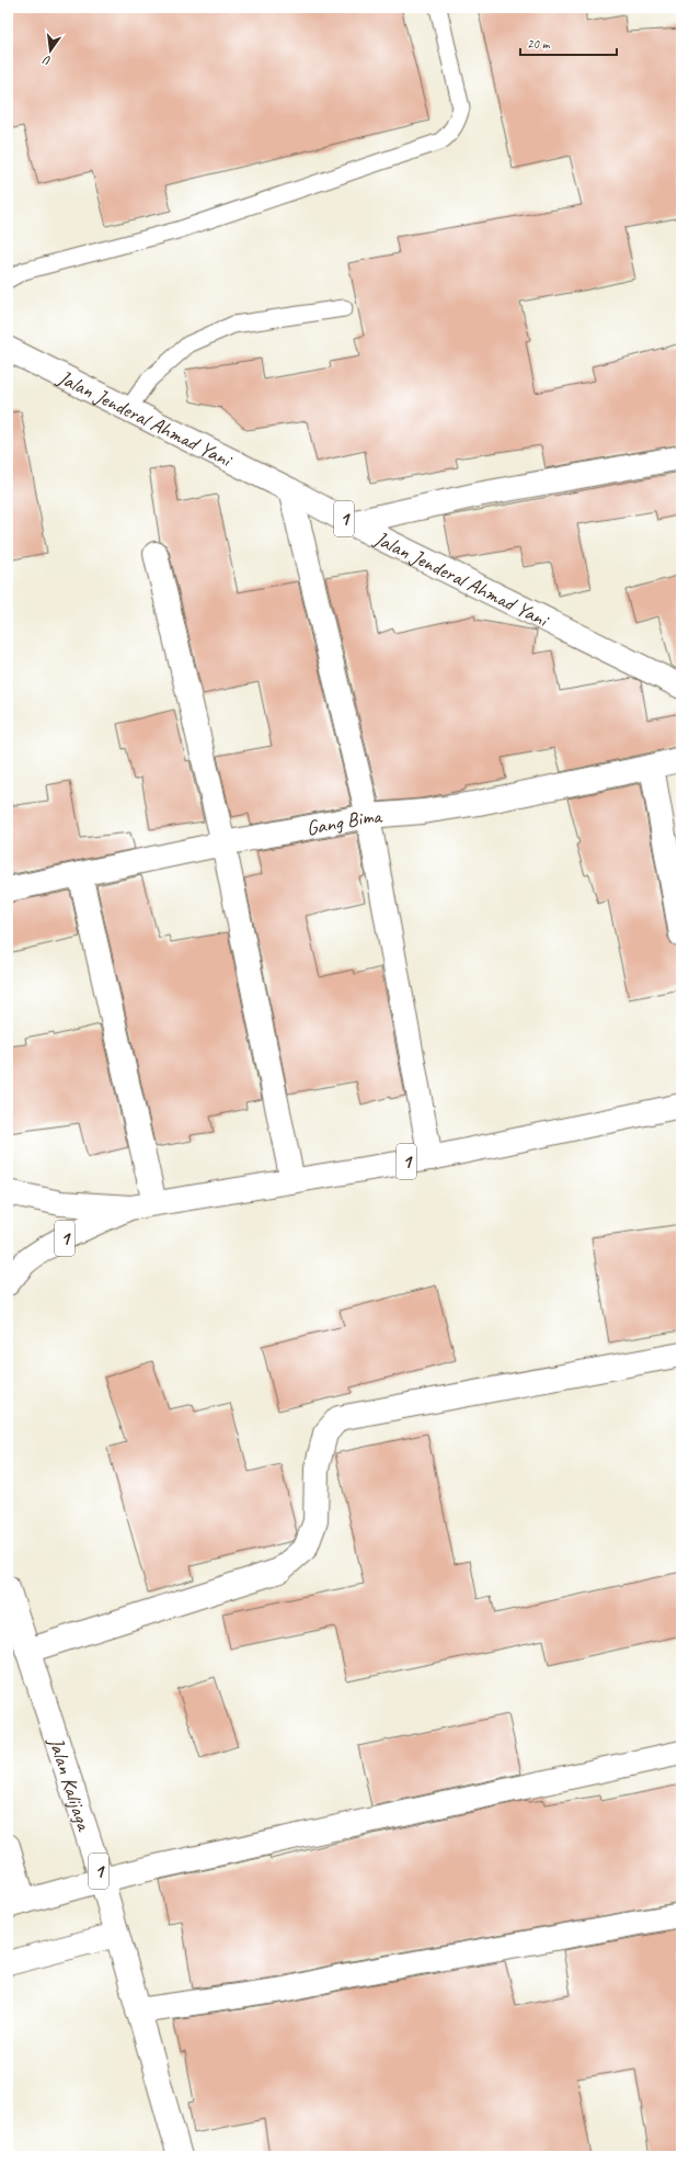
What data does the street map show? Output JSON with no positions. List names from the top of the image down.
{
  "streets": {
    "main road": [
      "Jalan Jenderal Ahmad Yani",
      "1",
      "Gang Bima",
      "Jalan Kalijaga"
    ]
  },
  "scale_bar": "20 m",
  "north": "bottom"
}
